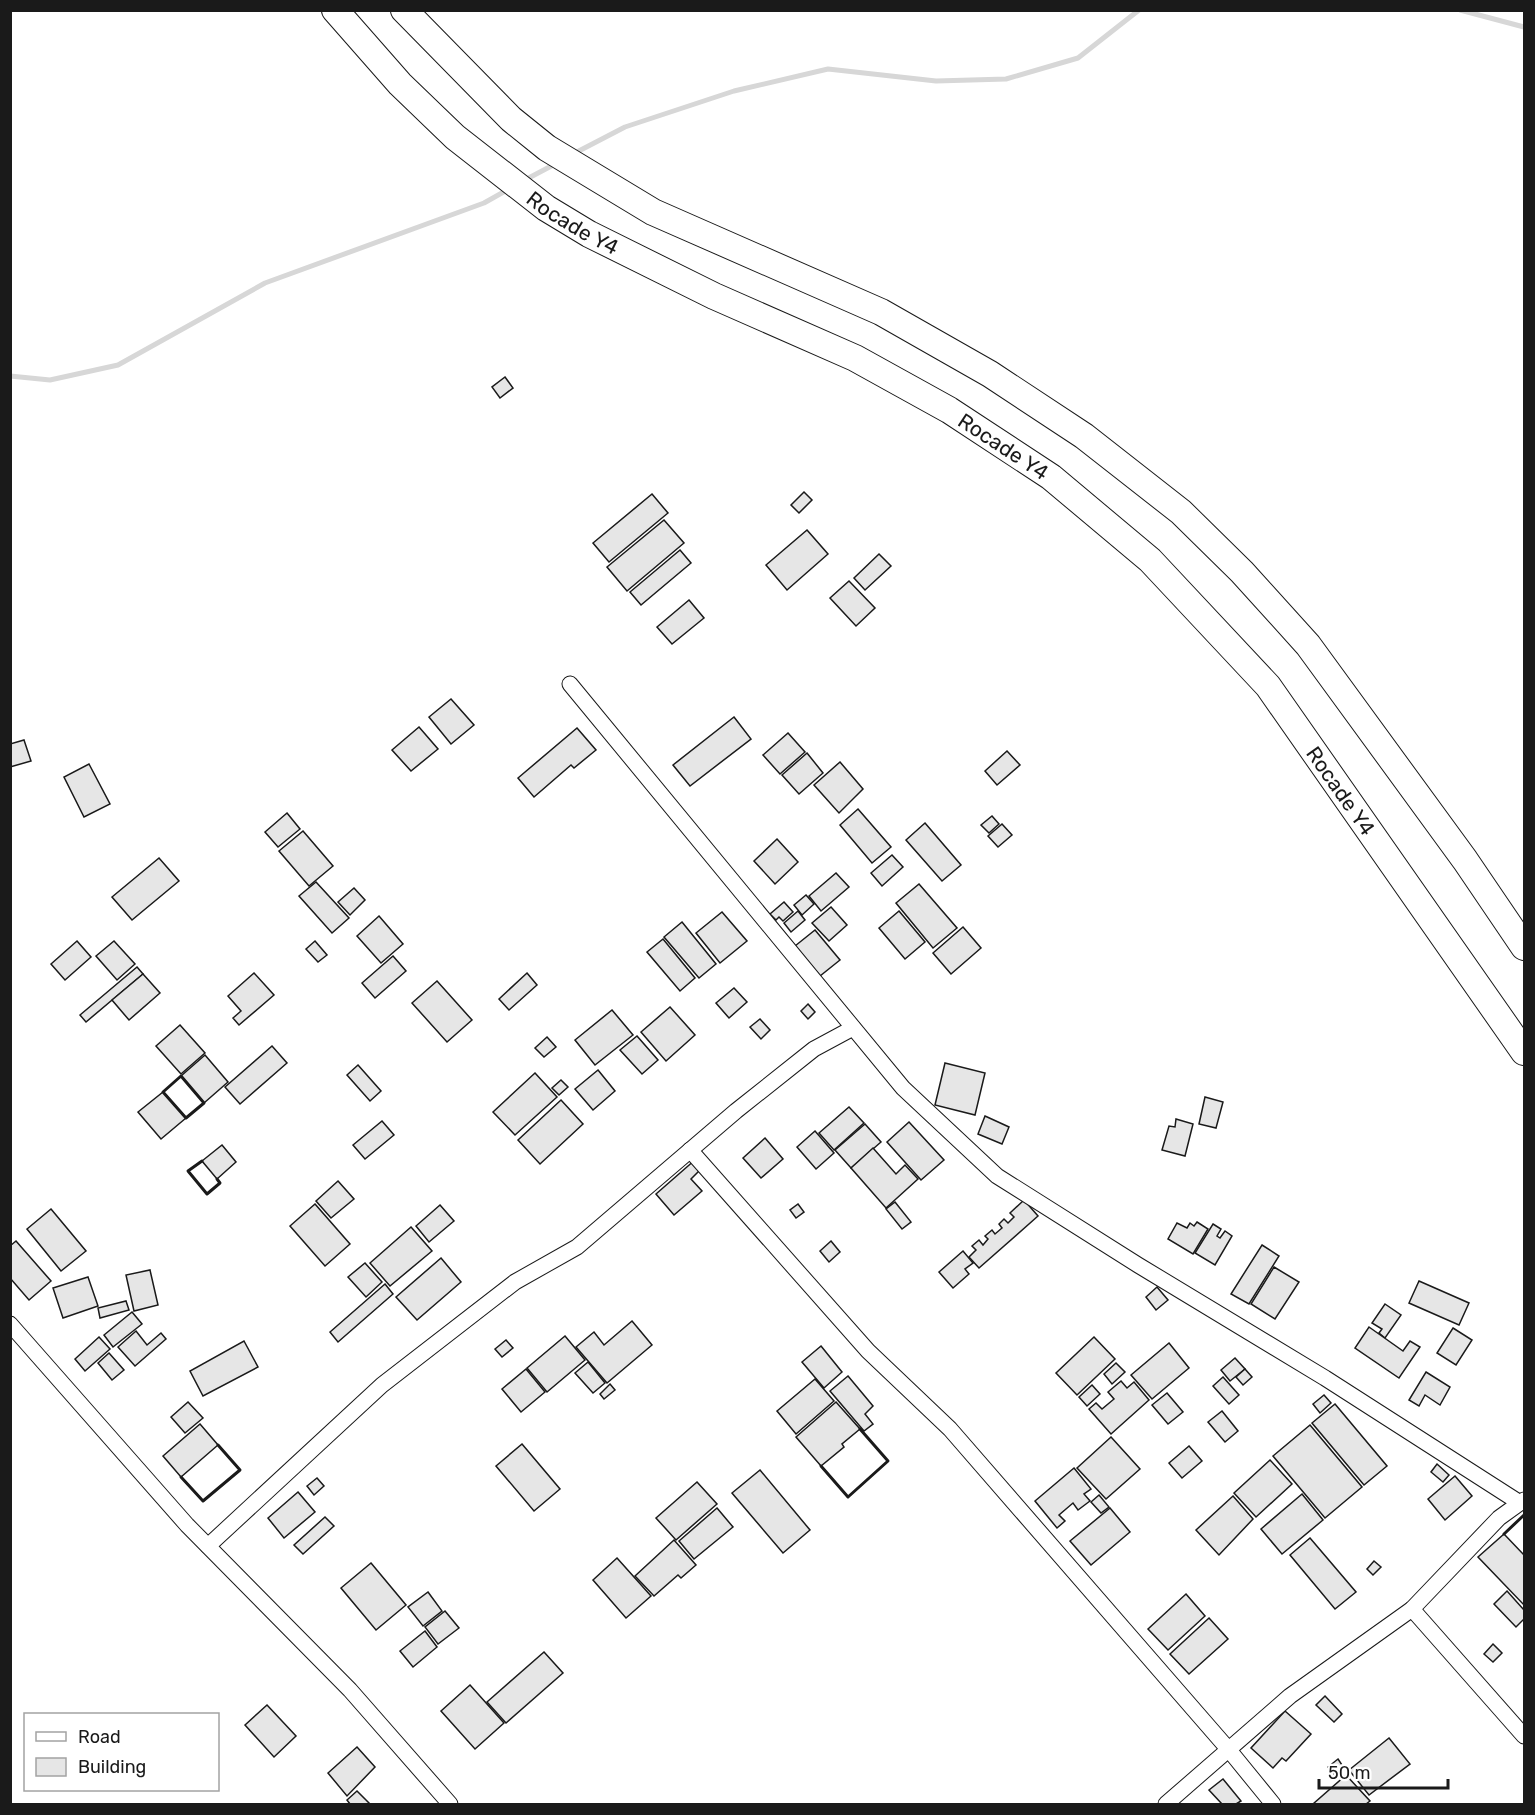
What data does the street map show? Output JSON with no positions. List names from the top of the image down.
{
  "streets": {
    "highway": ["Rocade Y4"]
  },
  "legend": ["Road", "Building"],
  "scale_bar": "50 m"
}
